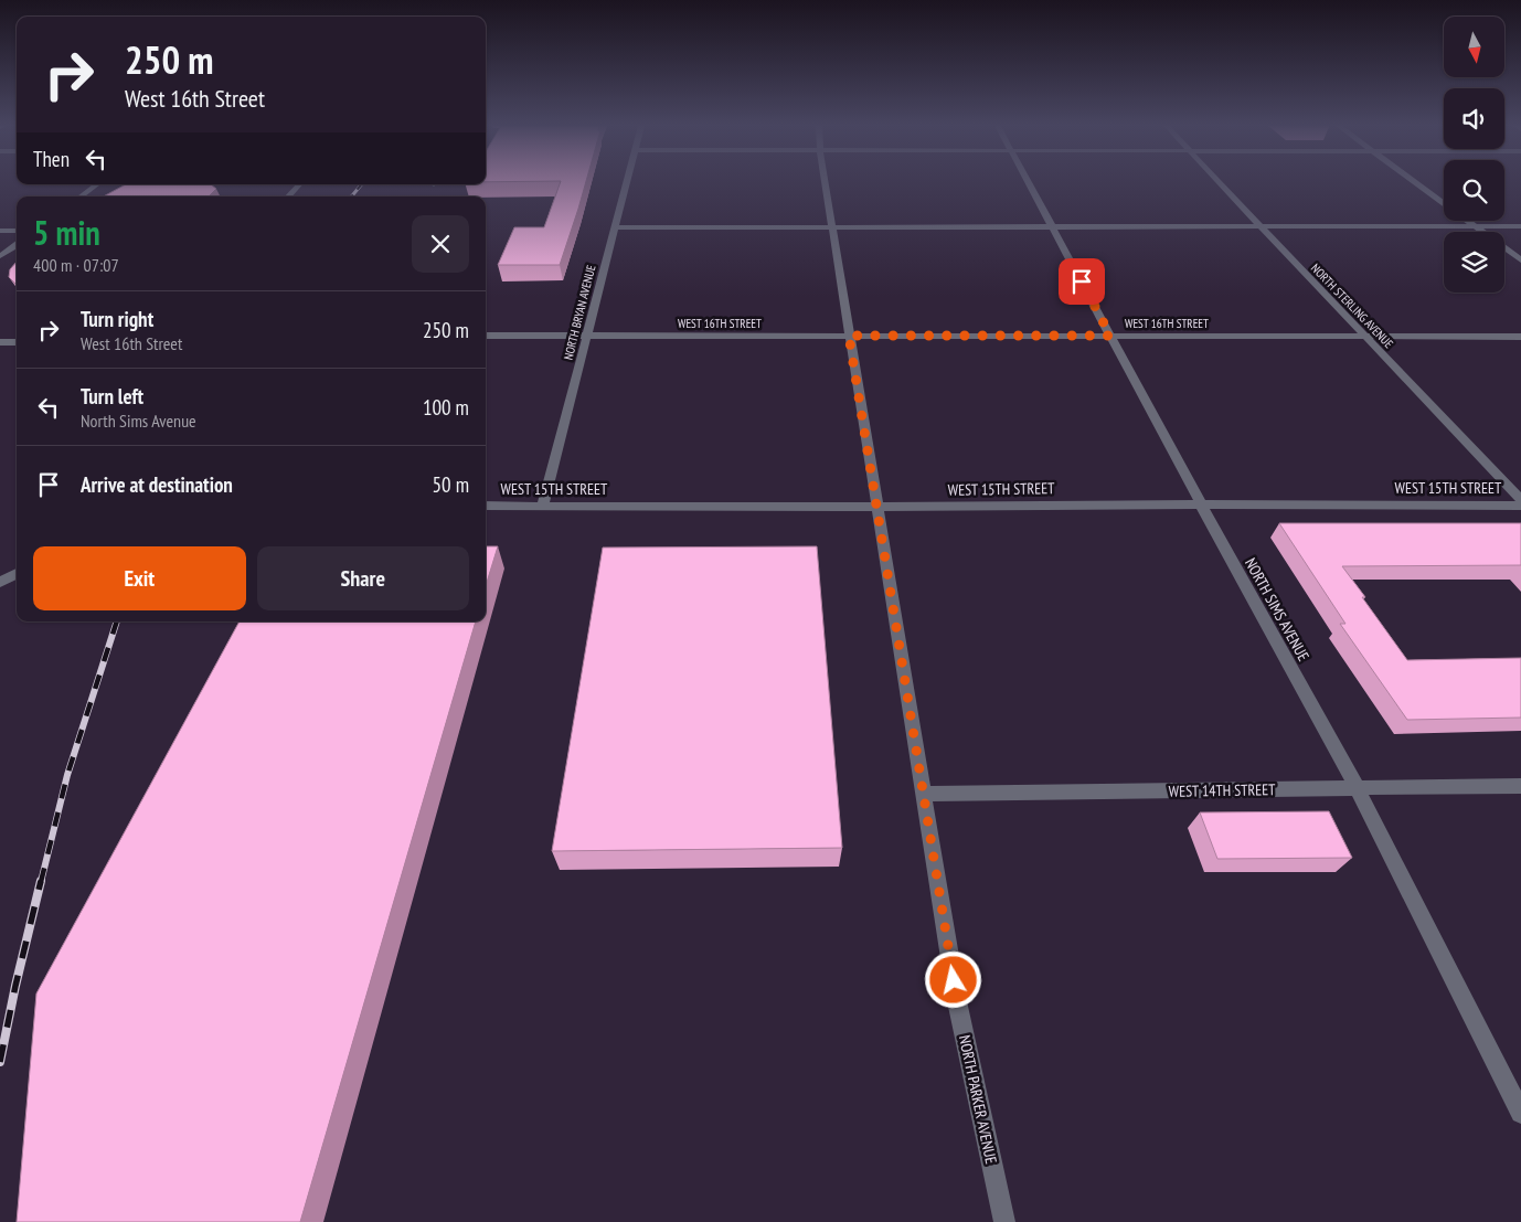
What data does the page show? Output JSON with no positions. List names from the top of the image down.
{
  "streets": {
    "street": [
      "NORTH STERLING AVENUE",
      "NORTH BRYAN AVENUE",
      "WEST 16TH STREET",
      "WEST 15TH STREET",
      "NORTH SIMS AVENUE",
      "WEST 14TH STREET",
      "NORTH PARKER AVENUE"
    ]
  },
  "crossings": [
    ["NORTH STERLING AVENUE", "WEST 16TH STREET"],
    ["NORTH BRYAN AVENUE", "WEST 16TH STREET"],
    ["NORTH BRYAN AVENUE", "WEST 15TH STREET"],
    ["WEST 16TH STREET", "NORTH SIMS AVENUE"],
    ["WEST 16TH STREET", "NORTH PARKER AVENUE"],
    ["WEST 15TH STREET", "NORTH SIMS AVENUE"],
    ["WEST 15TH STREET", "NORTH PARKER AVENUE"],
    ["NORTH SIMS AVENUE", "WEST 14TH STREET"],
    ["WEST 14TH STREET", "NORTH PARKER AVENUE"]
  ],
  "north": "bottom",
  "page": {
    "turn": ["250 m", "West 16th Street"],
    "then": "Then",
    "heading": ["5 min", "400 m · 07:07"],
    "list": [
      {
        "name": "Turn right",
        "note": "West 16th Street",
        "value": "250 m"
      },
      {
        "name": "Turn left",
        "note": "North Sims Avenue",
        "value": "100 m"
      },
      {
        "name": "Arrive at destination",
        "value": "50 m"
      }
    ],
    "buttons": ["Exit", "Share"]
  }
}
